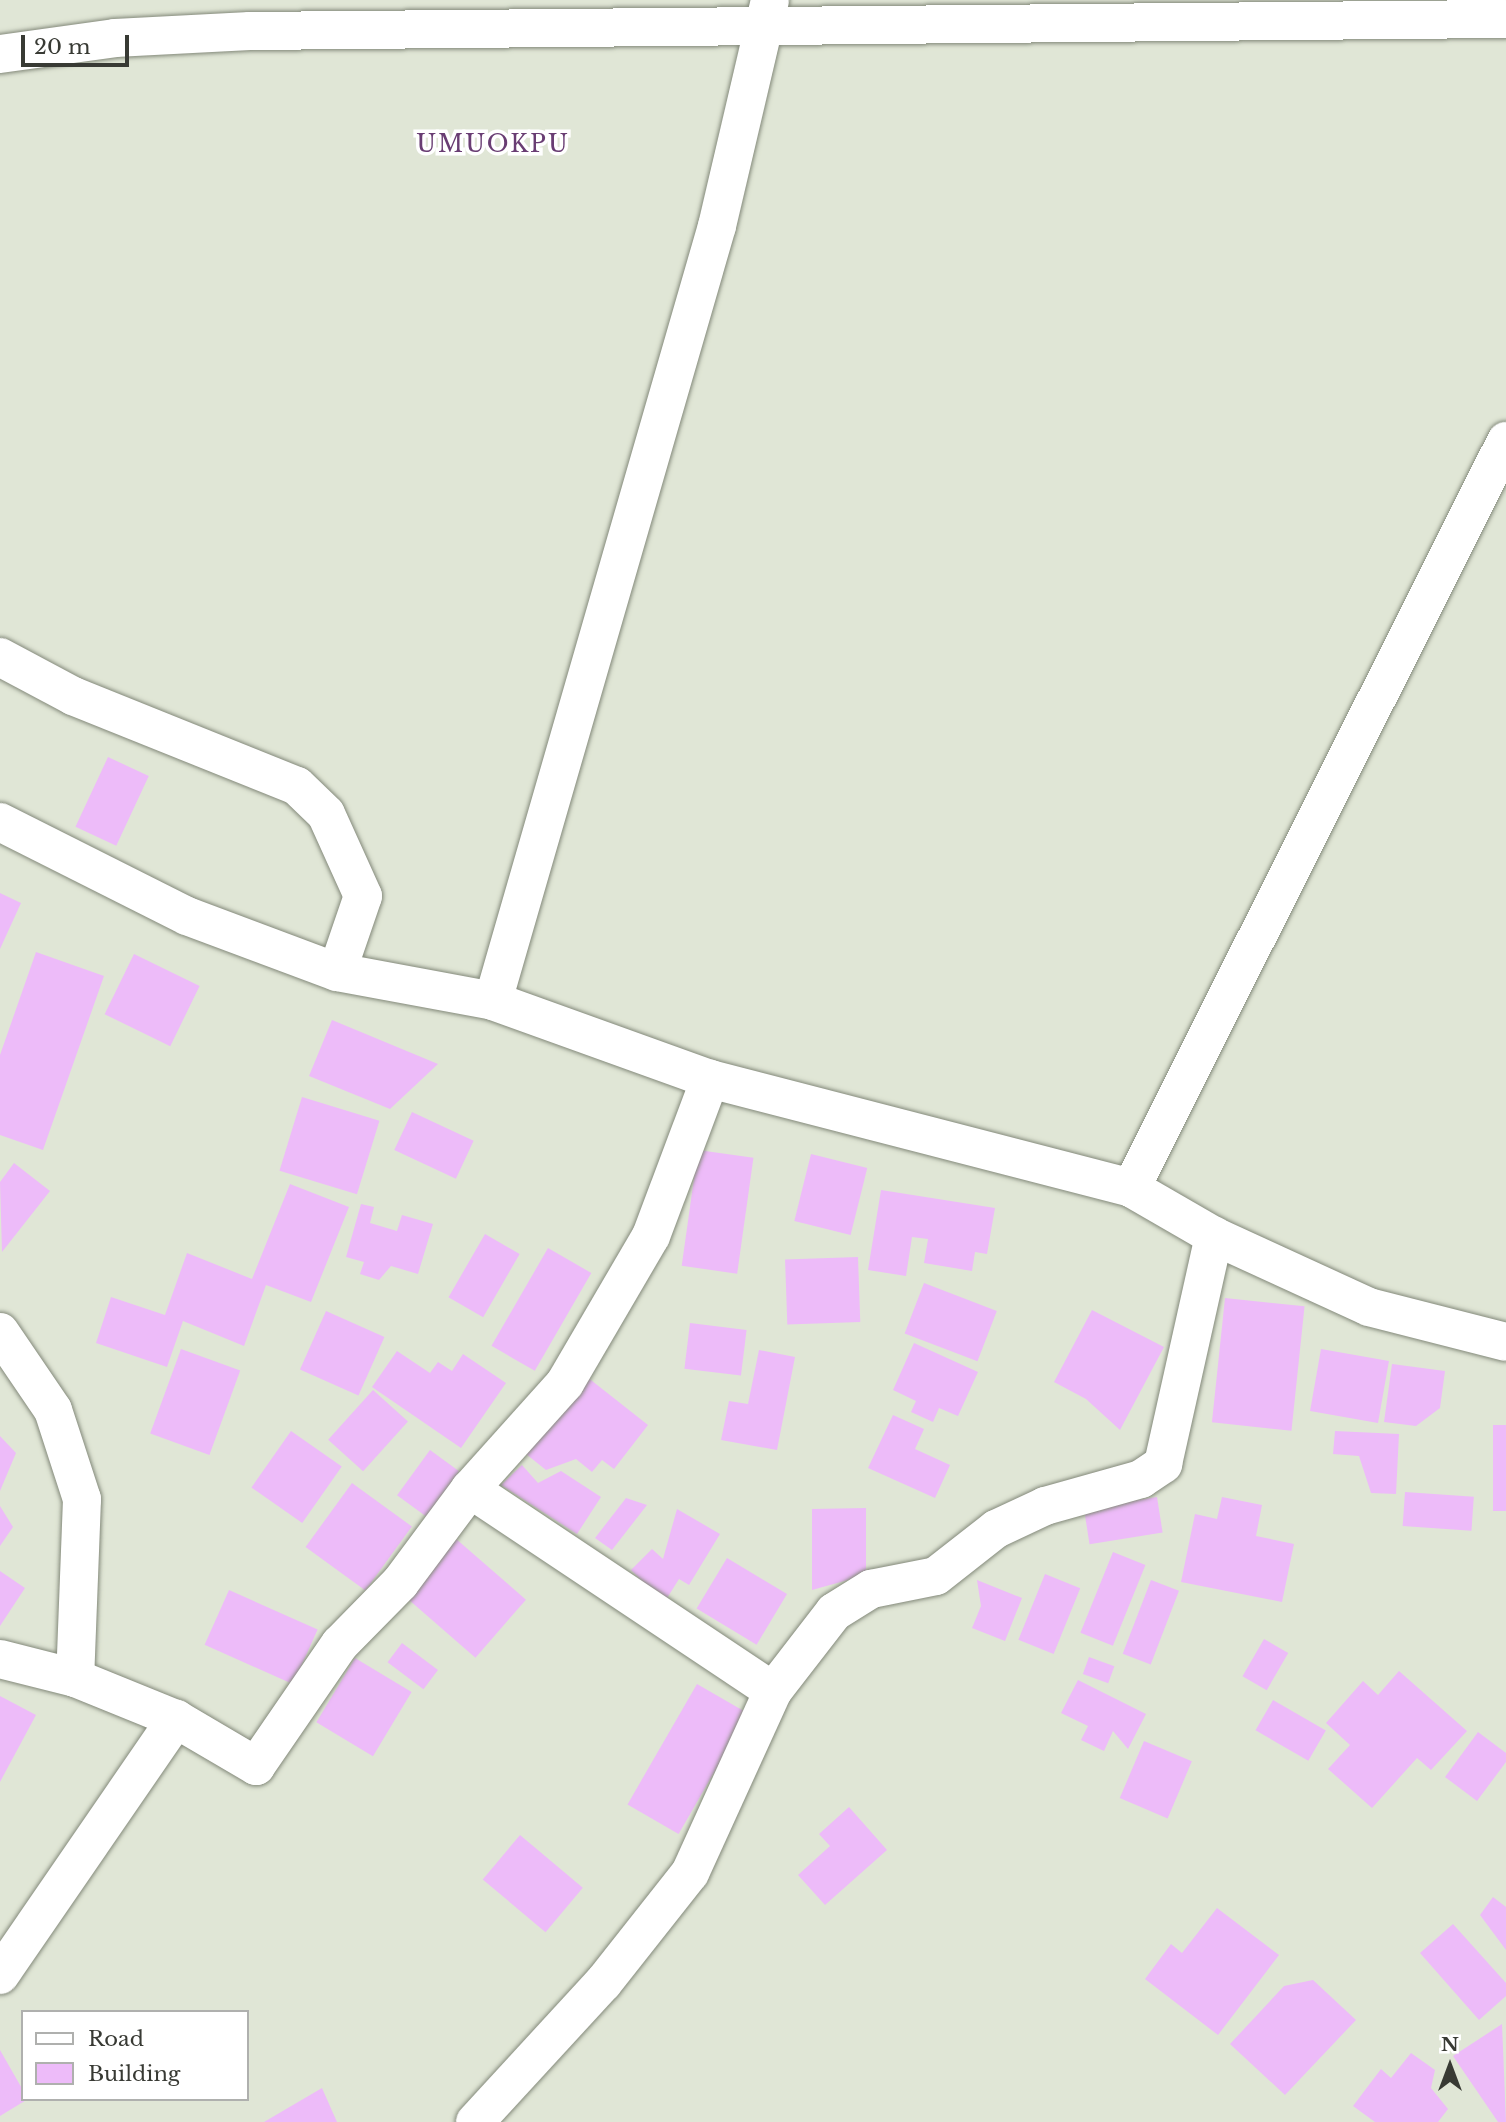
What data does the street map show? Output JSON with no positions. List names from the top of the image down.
{
  "districts": ["UMUOKPU"],
  "legend": ["Road", "Building"],
  "scale_bar": "20 m",
  "north": "top"
}
